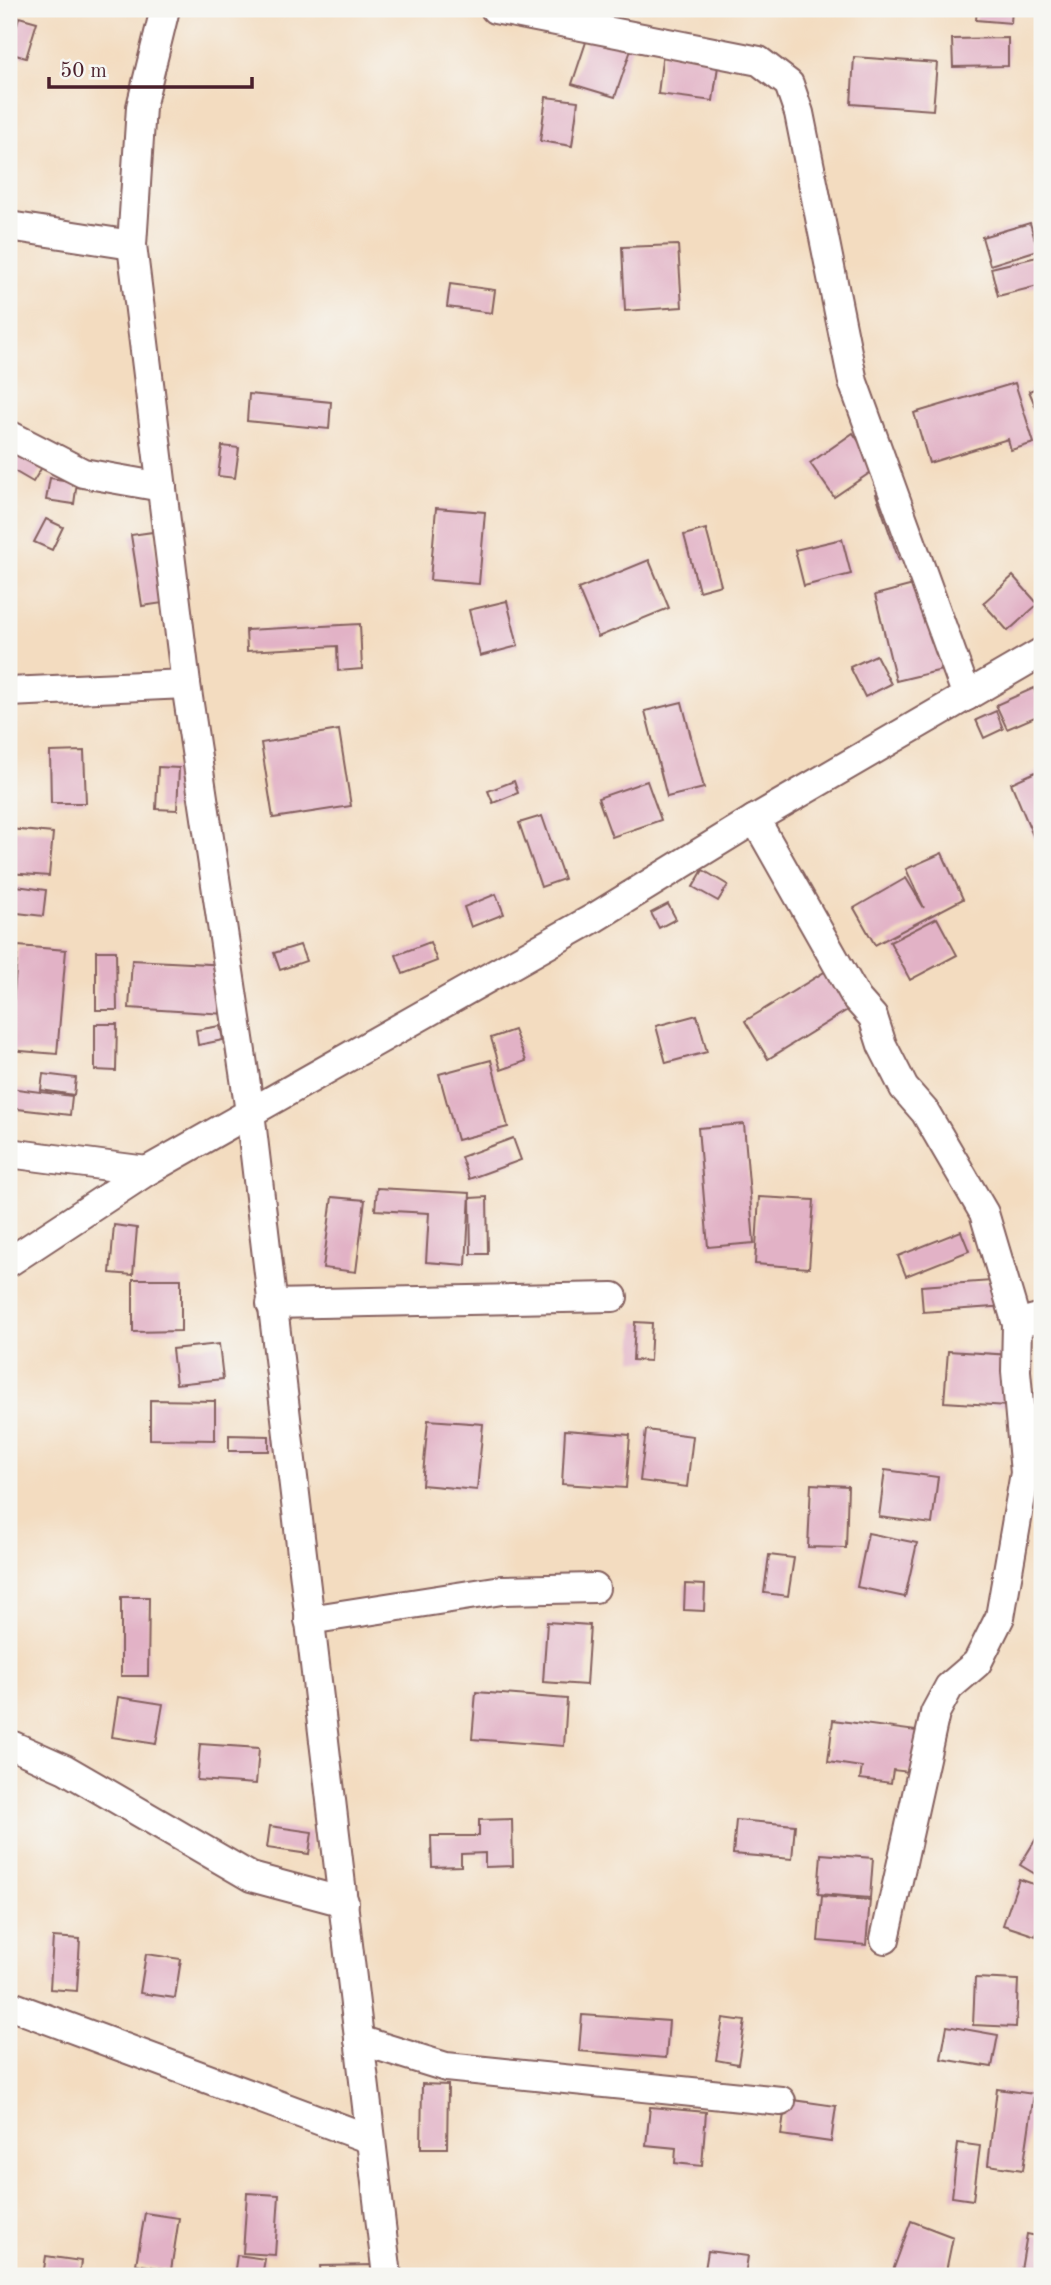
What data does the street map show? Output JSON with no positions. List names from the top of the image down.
{
  "scale_bar": "50 m"
}
